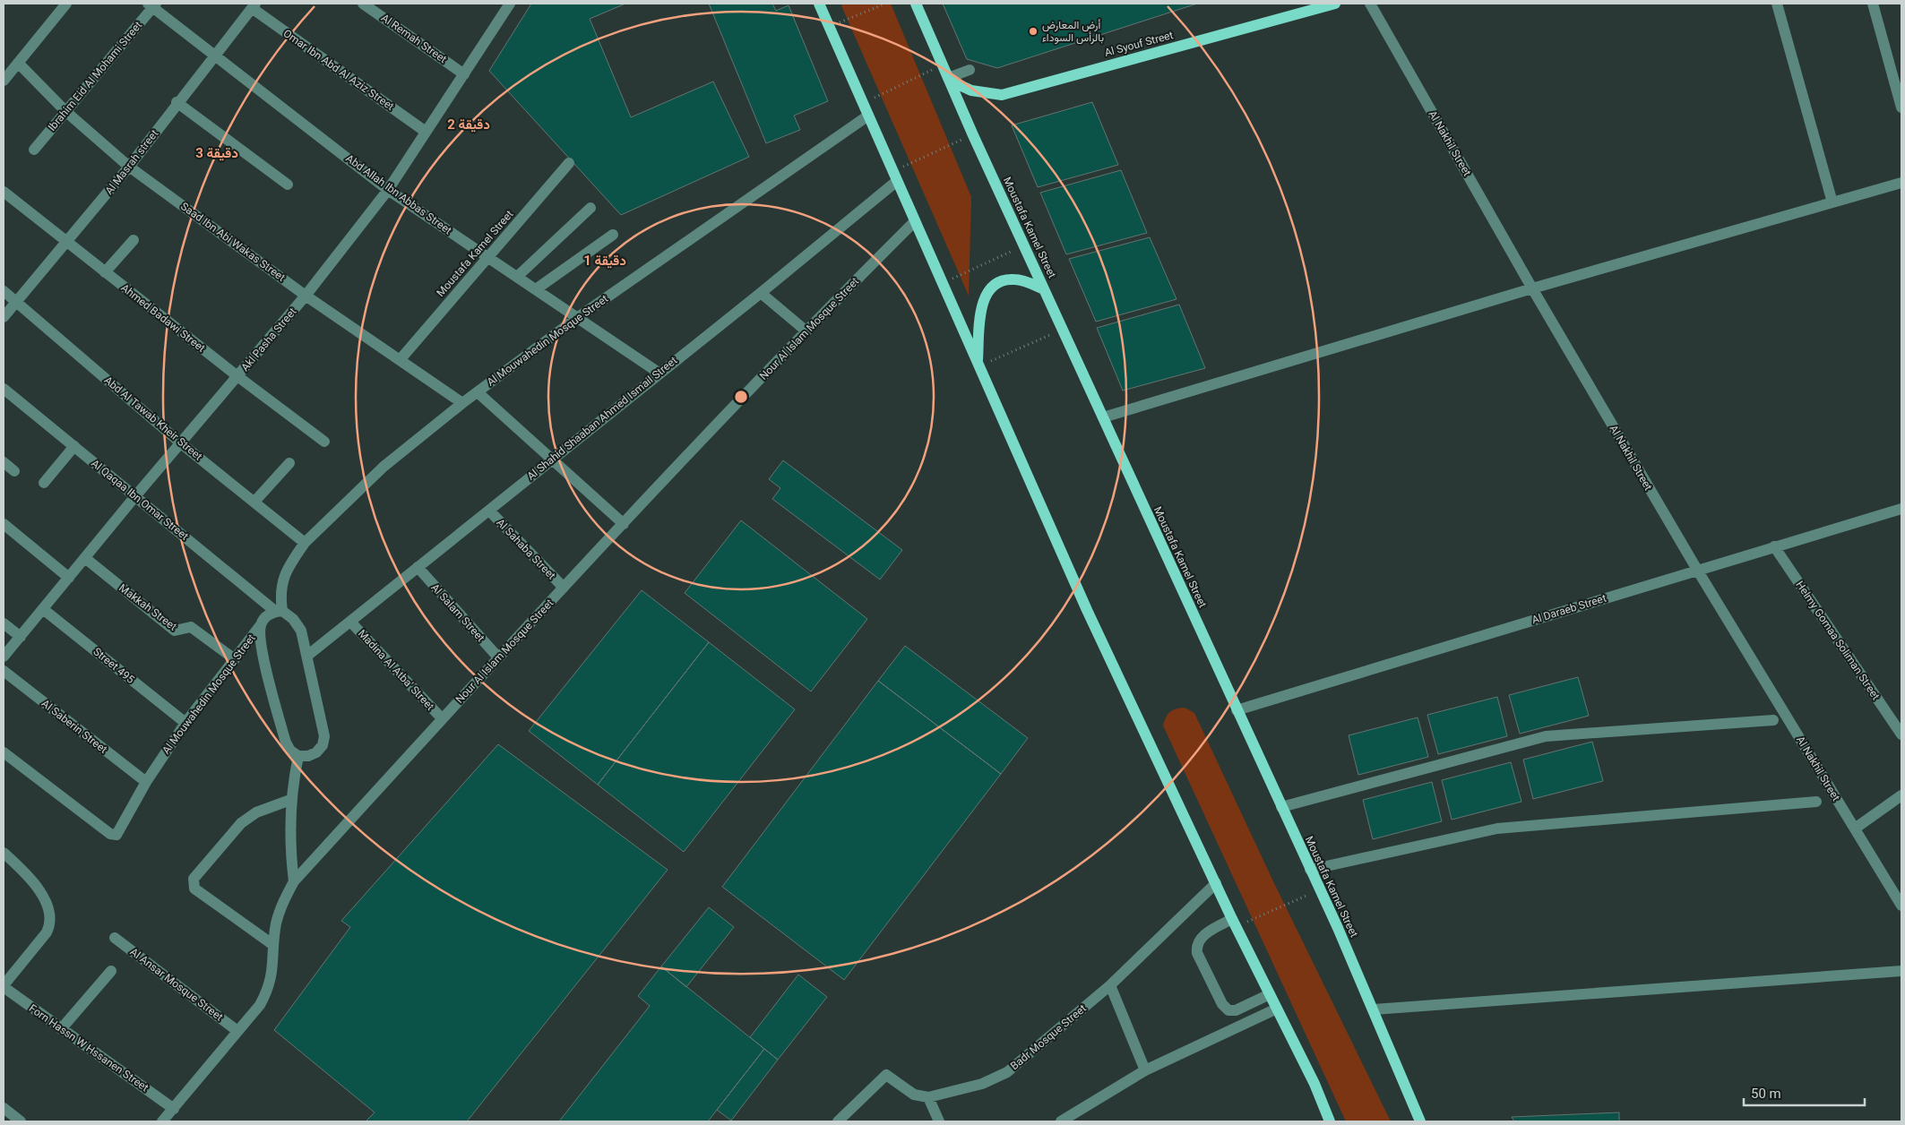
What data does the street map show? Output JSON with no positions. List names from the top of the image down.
{
  "streets": {
    "main road": ["Al Syouf Street", "Moustafa Kamel Street"],
    "street": [
      "Al Remah Street",
      "Omar Ibn Abd Al Aziz Street",
      "Ibrahim Eid Al Mohami Street",
      "Al Nakhil Street",
      "Al Masrah street",
      "Abd Allah Ibn Abbas Street",
      "Saad Ibn Abi Wakas Street",
      "Ahmed Badawi Street",
      "Nour Al Islam Mosque Street",
      "Akl Pasha Street",
      "Al Mouwahedin Mosque Street",
      "Abd Al Tawab Kheir Street",
      "Al Shahid Shaaban Ahmed Ismail Street",
      "Al Qaqaa Ibn Omar Street",
      "Al Sahaba Street",
      "Makkah Street",
      "Al Daraeb Street",
      "Al Salam Street",
      "Helmy Gomaa Soliman Street",
      "Street 495",
      "Madina Al Atba' Street",
      "Al Saberin Street",
      "Al Ansar Mosque Street",
      "Badr Mosque Street",
      "Forn Hassn W Hssanen Street"
    ]
  },
  "crossings": [
    ["Al Remah Street", "Akl Pasha Street"],
    ["Al Syouf Street", "Moustafa Kamel Street"],
    ["Omar Ibn Abd Al Aziz Street", "Al Masrah street"],
    ["Omar Ibn Abd Al Aziz Street", "Akl Pasha Street"],
    ["Ibrahim Eid Al Mohami Street", "Abd Allah Ibn Abbas Street"],
    ["Ibrahim Eid Al Mohami Street", "Saad Ibn Abi Wakas Street"],
    ["Al Nakhil Street", "Al Daraeb Street"],
    ["Al Masrah street", "Abd Allah Ibn Abbas Street"],
    ["Al Masrah street", "Saad Ibn Abi Wakas Street"],
    ["Al Masrah street", "Ahmed Badawi Street"],
    ["Al Masrah street", "Abd Al Tawab Kheir Street"],
    ["Abd Allah Ibn Abbas Street", "Moustafa Kamel Street"],
    ["Abd Allah Ibn Abbas Street", "Akl Pasha Street"],
    ["Abd Allah Ibn Abbas Street", "Al Mouwahedin Mosque Street"],
    ["Abd Allah Ibn Abbas Street", "Al Shahid Shaaban Ahmed Ismail Street"],
    ["Moustafa Kamel Street", "Saad Ibn Abi Wakas Street"],
    ["Moustafa Kamel Street", "Al Daraeb Street"],
    ["Saad Ibn Abi Wakas Street", "Akl Pasha Street"],
    ["Saad Ibn Abi Wakas Street", "Al Mouwahedin Mosque Street"],
    ["Ahmed Badawi Street", "Akl Pasha Street"],
    ["Nour Al Islam Mosque Street", "Al Sahaba Street"],
    ["Nour Al Islam Mosque Street", "Al Salam Street"],
    ["Nour Al Islam Mosque Street", "Madina Al Atba' Street"],
    ["Nour Al Islam Mosque Street", "Al Ansar Mosque Street"],
    ["Nour Al Islam Mosque Street", "Forn Hassn W Hssanen Street"],
    ["Akl Pasha Street", "Abd Al Tawab Kheir Street"],
    ["Akl Pasha Street", "Al Qaqaa Ibn Omar Street"],
    ["Akl Pasha Street", "Makkah Street"],
    ["Akl Pasha Street", "Street 495"],
    ["Al Mouwahedin Mosque Street", "Abd Al Tawab Kheir Street"],
    ["Al Mouwahedin Mosque Street", "Al Qaqaa Ibn Omar Street"],
    ["Al Mouwahedin Mosque Street", "Makkah Street"],
    ["Al Mouwahedin Mosque Street", "Street 495"],
    ["Al Mouwahedin Mosque Street", "Al Saberin Street"],
    ["Al Shahid Shaaban Ahmed Ismail Street", "Al Qaqaa Ibn Omar Street"],
    ["Al Shahid Shaaban Ahmed Ismail Street", "Al Sahaba Street"],
    ["Al Shahid Shaaban Ahmed Ismail Street", "Al Salam Street"],
    ["Al Shahid Shaaban Ahmed Ismail Street", "Madina Al Atba' Street"],
    ["Al Daraeb Street", "Helmy Gomaa Soliman Street"]
  ],
  "places": ["أرض المعارض بالرأس السوداء"],
  "scale_bar": "50 m",
  "rings": ["2 دقيقة", "3 دقيقة", "1 دقيقة"]
}
